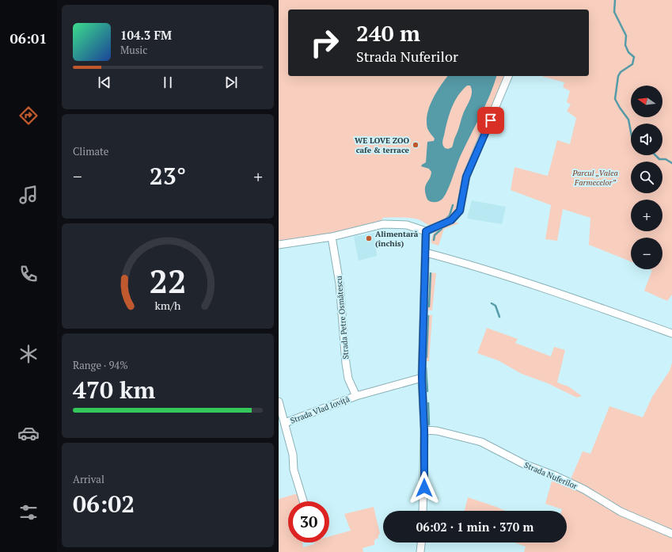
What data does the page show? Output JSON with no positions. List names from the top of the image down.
{
  "streets": {
    "street": ["Strada Petre Osmătescu", "Strada Vlad Ioviță", "Strada Nuferilor"]
  },
  "crossings": [
    ["Strada Petre Osmătescu", "Strada Vlad Ioviță"]
  ],
  "parks": ["Parcul „Valea Farmecelor”"],
  "places": ["WE LOVE ZOO cafe & terrace", "Alimentară (închis)"],
  "north": "left",
  "page": {
    "tabs": "06:01",
    "turn": ["240 m", "Strada Nuferilor"],
    "song": ["104.3 FM", "Music"],
    "map_buttons": ["+", "−"],
    "tile": [
      "Climate",
      ["Range · 94%", "470 km"],
      ["Arrival", "06:02"]
    ],
    "heat": ["−", "23°", "+"],
    "limit": "30",
    "trip": "06:02 · 1 min · 370 m",
    "gauge": ["22", "km/h"]
  }
}
